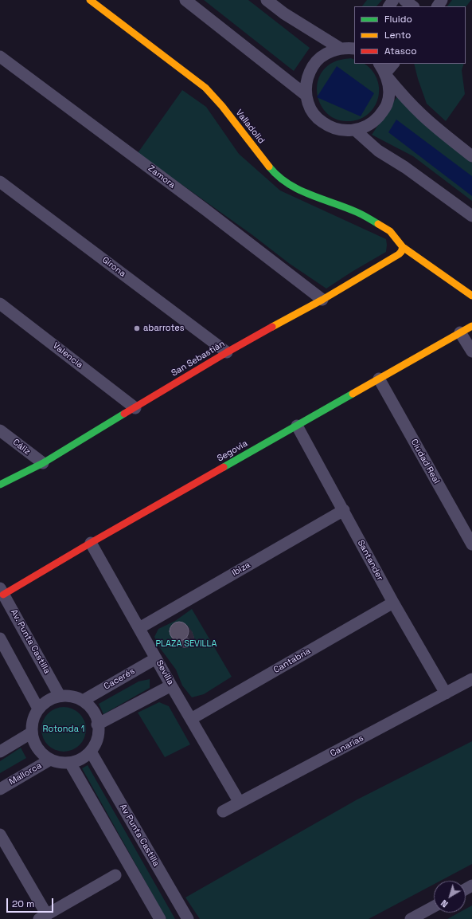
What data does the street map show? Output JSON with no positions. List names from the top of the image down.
{
  "streets": {
    "street": [
      "Valladolid",
      "Zamora",
      "Girona",
      "Valencia",
      "San Sebastián",
      "Cáliz",
      "Segovia",
      "Ciudad Real",
      "Santander",
      "Ibiza",
      "Av. Punta Castilla",
      "Cantabria",
      "Sevilla",
      "Cacerés",
      "Canarias",
      "Mallorca",
      "Av Punta Castilla"
    ]
  },
  "crossings": [
    ["Valladolid", "San Sebastián"],
    ["Zamora", "San Sebastián"],
    ["Girona", "San Sebastián"],
    ["Valencia", "San Sebastián"],
    ["San Sebastián", "Cáliz"],
    ["Segovia", "Ciudad Real"],
    ["Segovia", "Santander"],
    ["Segovia", "Av. Punta Castilla"],
    ["Segovia", "Sevilla"],
    ["Santander", "Ibiza"],
    ["Santander", "Cantabria"],
    ["Santander", "Canarias"],
    ["Ibiza", "Sevilla"],
    ["Av. Punta Castilla", "Cacerés"],
    ["Av. Punta Castilla", "Mallorca"],
    ["Av. Punta Castilla", "Av Punta Castilla"],
    ["Cantabria", "Sevilla"],
    ["Sevilla", "Cacerés"],
    ["Sevilla", "Canarias"],
    ["Cacerés", "Mallorca"],
    ["Cacerés", "Av Punta Castilla"],
    ["Mallorca", "Av Punta Castilla"]
  ],
  "parks": ["PLAZA SEVILLA", "Rotonda 1"],
  "places": ["abarrotes"],
  "legend": ["Fluido", "Lento", "Atasco"],
  "scale_bar": "20 m",
  "north": "bottom left"
}
